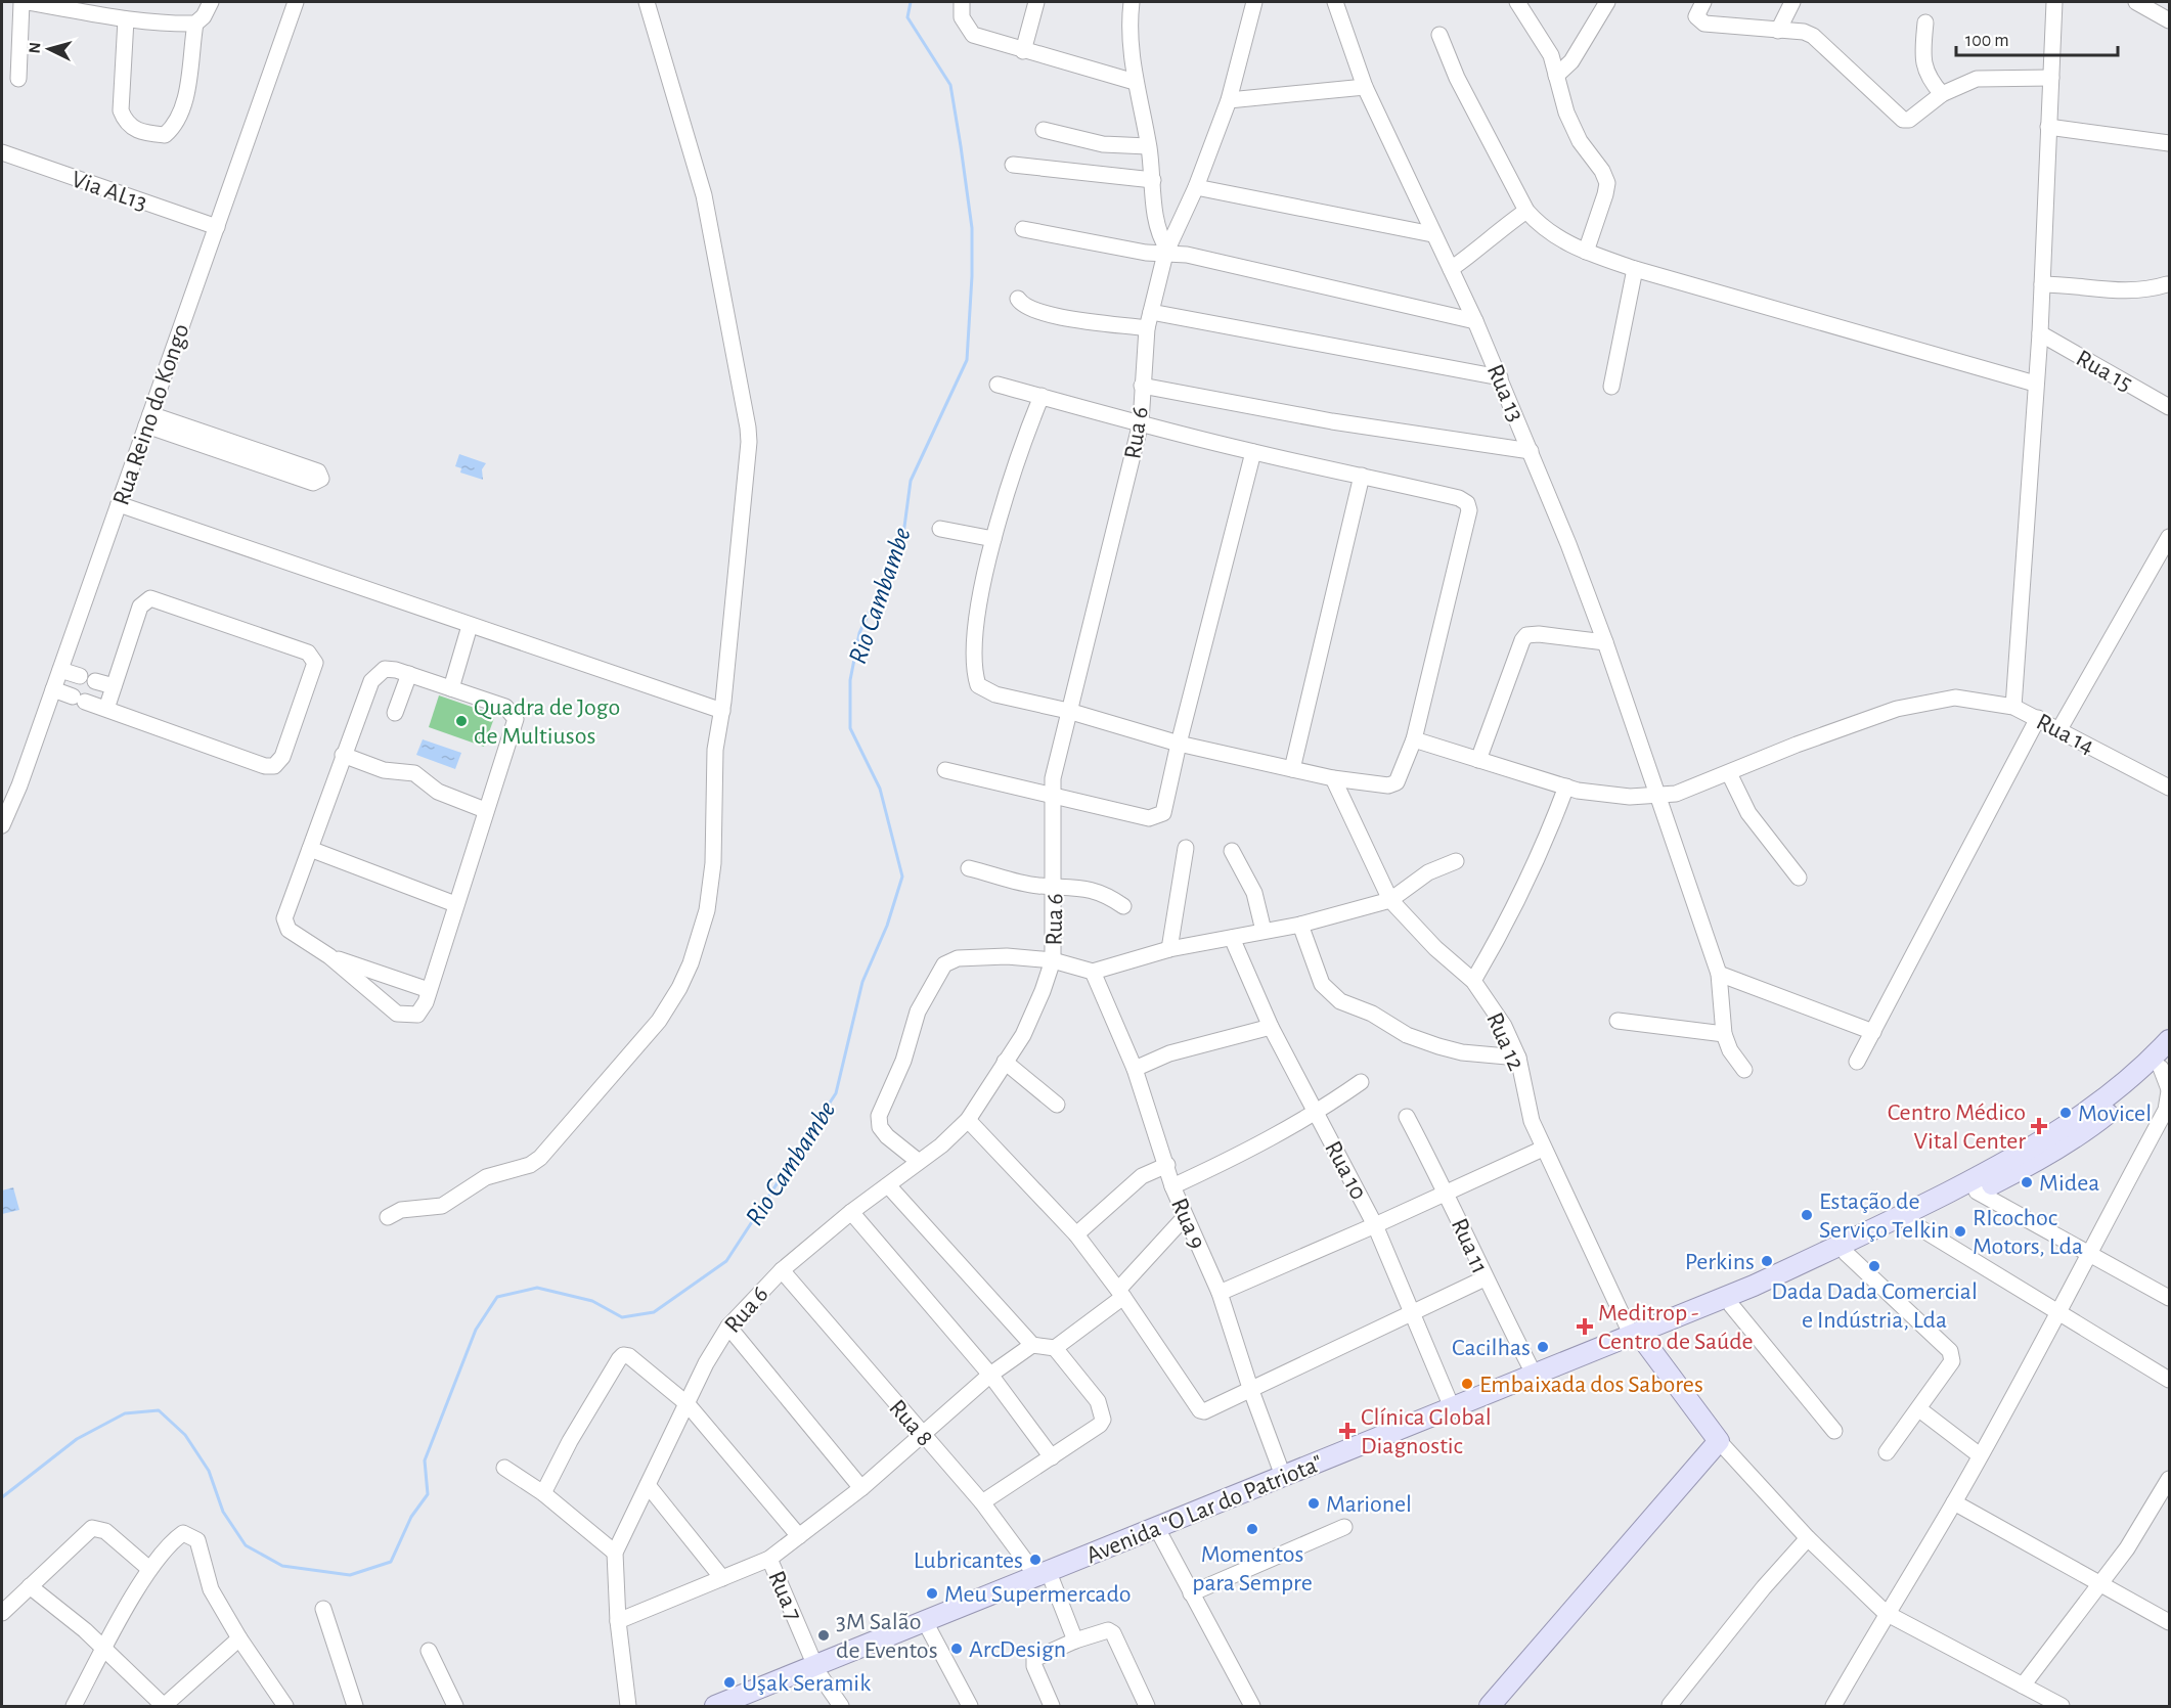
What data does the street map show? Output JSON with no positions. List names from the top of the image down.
{
  "streets": {
    "main road": ["Avenida \"O Lar do Patriota\""],
    "street": [
      "Via AL13",
      "Rua 15",
      "Rua 13",
      "Rua Reino do Kongo",
      "Rua 6",
      "Rua 14",
      "Rua 12",
      "Rua 10",
      "Rua 9",
      "Rua 11",
      "Rua 8",
      "Rua 7"
    ]
  },
  "crossings": [
    ["Via AL13", "Rua Reino do Kongo"],
    ["Rua 13", "Rua 14"],
    ["Rua 6", "Rua 8"],
    ["Rua 12", "Avenida \"O Lar do Patriota\""],
    ["Rua 10", "Avenida \"O Lar do Patriota\""],
    ["Rua 9", "Avenida \"O Lar do Patriota\""],
    ["Rua 11", "Avenida \"O Lar do Patriota\""],
    ["Rua 8", "Avenida \"O Lar do Patriota\""],
    ["Avenida \"O Lar do Patriota\"", "Rua 7"]
  ],
  "water": ["Rio Cambambe"],
  "places": {
    "other": [
      "Quadra de Jogo de Multiusos",
      "Movicel",
      "Midea",
      "Estação de Serviço Telkin",
      "RIcochoc Motors, Lda",
      "Perkins",
      "Dada Dada Comercial e Indústria, Lda",
      "Cacilhas",
      "Embaixada dos Sabores",
      "Marionel",
      "Momentos para Sempre",
      "Lubricantes",
      "Meu Supermercado",
      "3M Salão de Eventos",
      "ArcDesign",
      "Uşak Seramik"
    ],
    "health": ["Centro Médico Vital Center", "Meditrop - Centro de Saúde", "Clínica Global Diagnostic"]
  },
  "scale_bar": "100 m",
  "north": "left"
}
